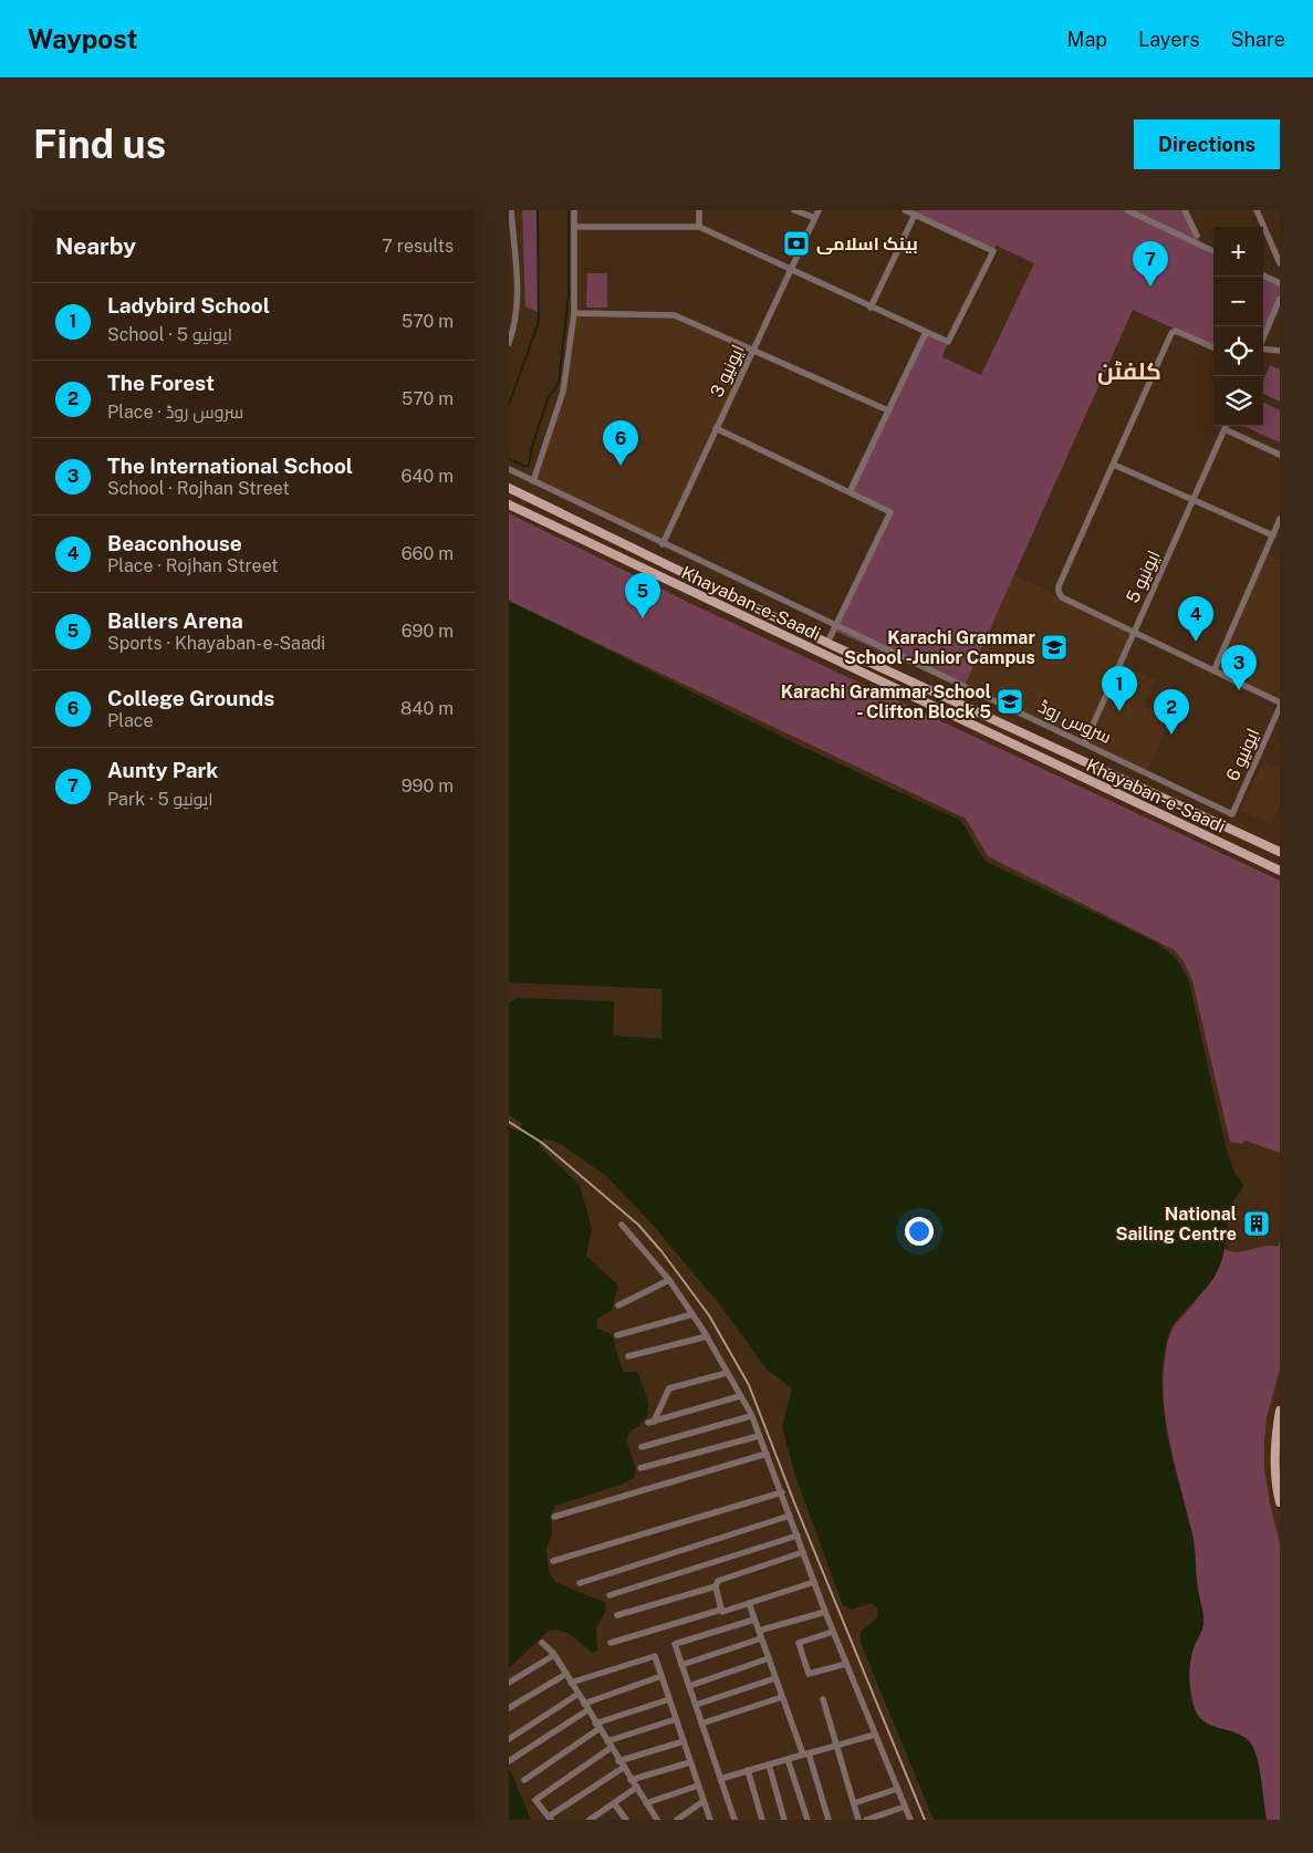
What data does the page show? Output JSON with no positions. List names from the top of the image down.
{
  "streets": {
    "main road": ["Khayaban-e-Saadi"],
    "street": [
      "ایونیو 3",
      "ایونیو 5",
      "سروس روڈ",
      "ایونیو 6"
    ]
  },
  "crossings": [
    ["ایونیو 3", "سروس روڈ"],
    ["ایونیو 5", "سروس روڈ"],
    ["سروس روڈ", "ایونیو 6"]
  ],
  "districts": ["کلفٹن"],
  "places": {
    "bank": ["بینک اسلامی"],
    "school or university": ["Karachi Grammar School -Junior Campus", "Karachi Grammar School - Clifton Block 5"],
    "building": ["National Sailing Centre"]
  },
  "page": {
    "header": "Waypost",
    "nav": ["Map", "Layers", "Share"],
    "buttons": "Directions",
    "title": "Find us",
    "heading": ["Nearby", "7 results"],
    "map_buttons": ["+", "−"],
    "pins": [
      "7",
      "6",
      "5",
      "4",
      "3",
      "1",
      "2"
    ],
    "list": [
      {
        "mark": "1",
        "name": "Ladybird School",
        "note": "School · ایونیو 5",
        "value": "570 m"
      },
      {
        "mark": "2",
        "name": "The Forest",
        "note": "Place · سروس روڈ",
        "value": "570 m"
      },
      {
        "mark": "3",
        "name": "The International School",
        "note": "School · Rojhan Street",
        "value": "640 m"
      },
      {
        "mark": "4",
        "name": "Beaconhouse",
        "note": "Place · Rojhan Street",
        "value": "660 m"
      },
      {
        "mark": "5",
        "name": "Ballers Arena",
        "note": "Sports · Khayaban-e-Saadi",
        "value": "690 m"
      },
      {
        "mark": "6",
        "name": "College Grounds",
        "note": "Place",
        "value": "840 m"
      },
      {
        "mark": "7",
        "name": "Aunty Park",
        "note": "Park · ایونیو 5",
        "value": "990 m"
      }
    ]
  }
}
